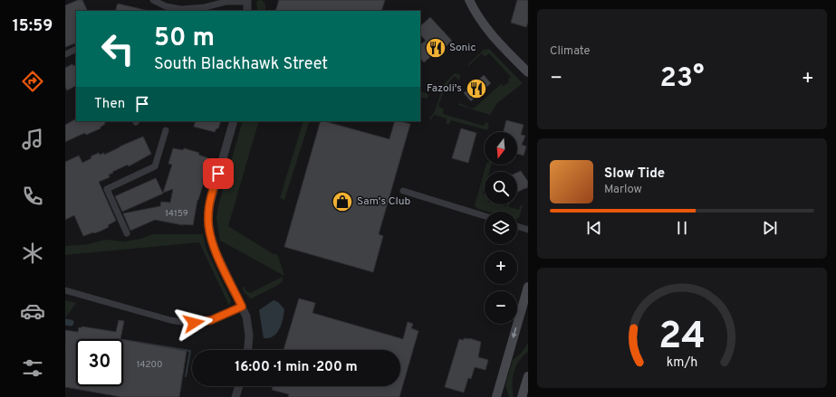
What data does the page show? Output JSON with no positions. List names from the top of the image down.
{
  "places": {
    "restaurant": ["Sonic", "Fazoli's"],
    "shop": ["Sam's Club"]
  },
  "house_numbers": ["14159", "14200"],
  "north": "bottom",
  "page": {
    "tabs": "15:59",
    "tile": "Climate",
    "turn": ["50 m", "South Blackhawk Street"],
    "heat": ["−", "23°", "+"],
    "then": "Then",
    "map_buttons": ["+", "−"],
    "song": ["Slow Tide", "Marlow"],
    "limit": "30",
    "trip": "16:00 · 1 min · 200 m",
    "gauge": ["24", "km/h"]
  }
}
